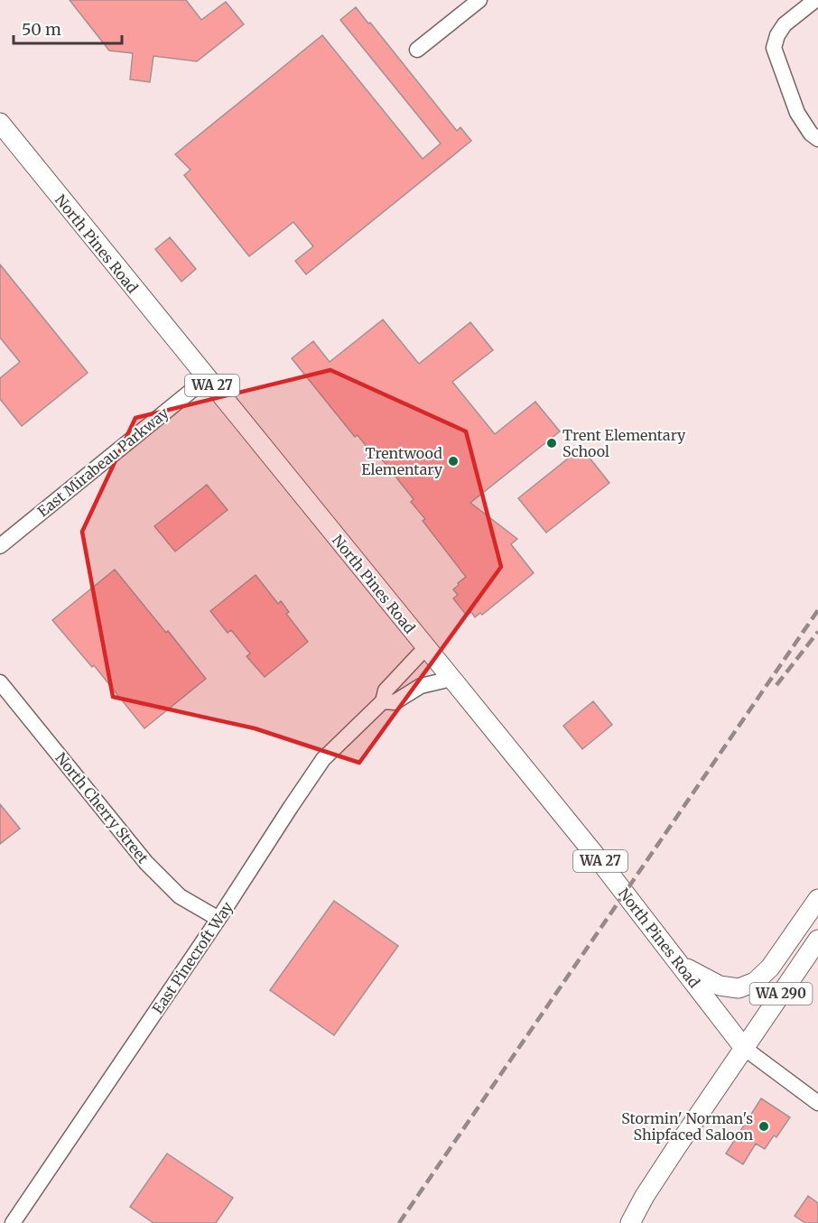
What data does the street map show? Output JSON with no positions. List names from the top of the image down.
{
  "streets": {
    "main road": ["North Pines Road", "WA 27", "WA 290"],
    "street": ["East Mirabeau Parkway", "North Cherry Street", "East Pinecroft Way"]
  },
  "crossings": [
    ["North Pines Road", "East Mirabeau Parkway"],
    ["North Pines Road", "East Pinecroft Way"],
    ["North Pines Road", "WA 290"],
    ["North Cherry Street", "East Pinecroft Way"]
  ],
  "places": ["Trent Elementary School", "Trentwood Elementary", "Stormin' Norman's Shipfaced Saloon"],
  "scale_bar": "50 m"
}
